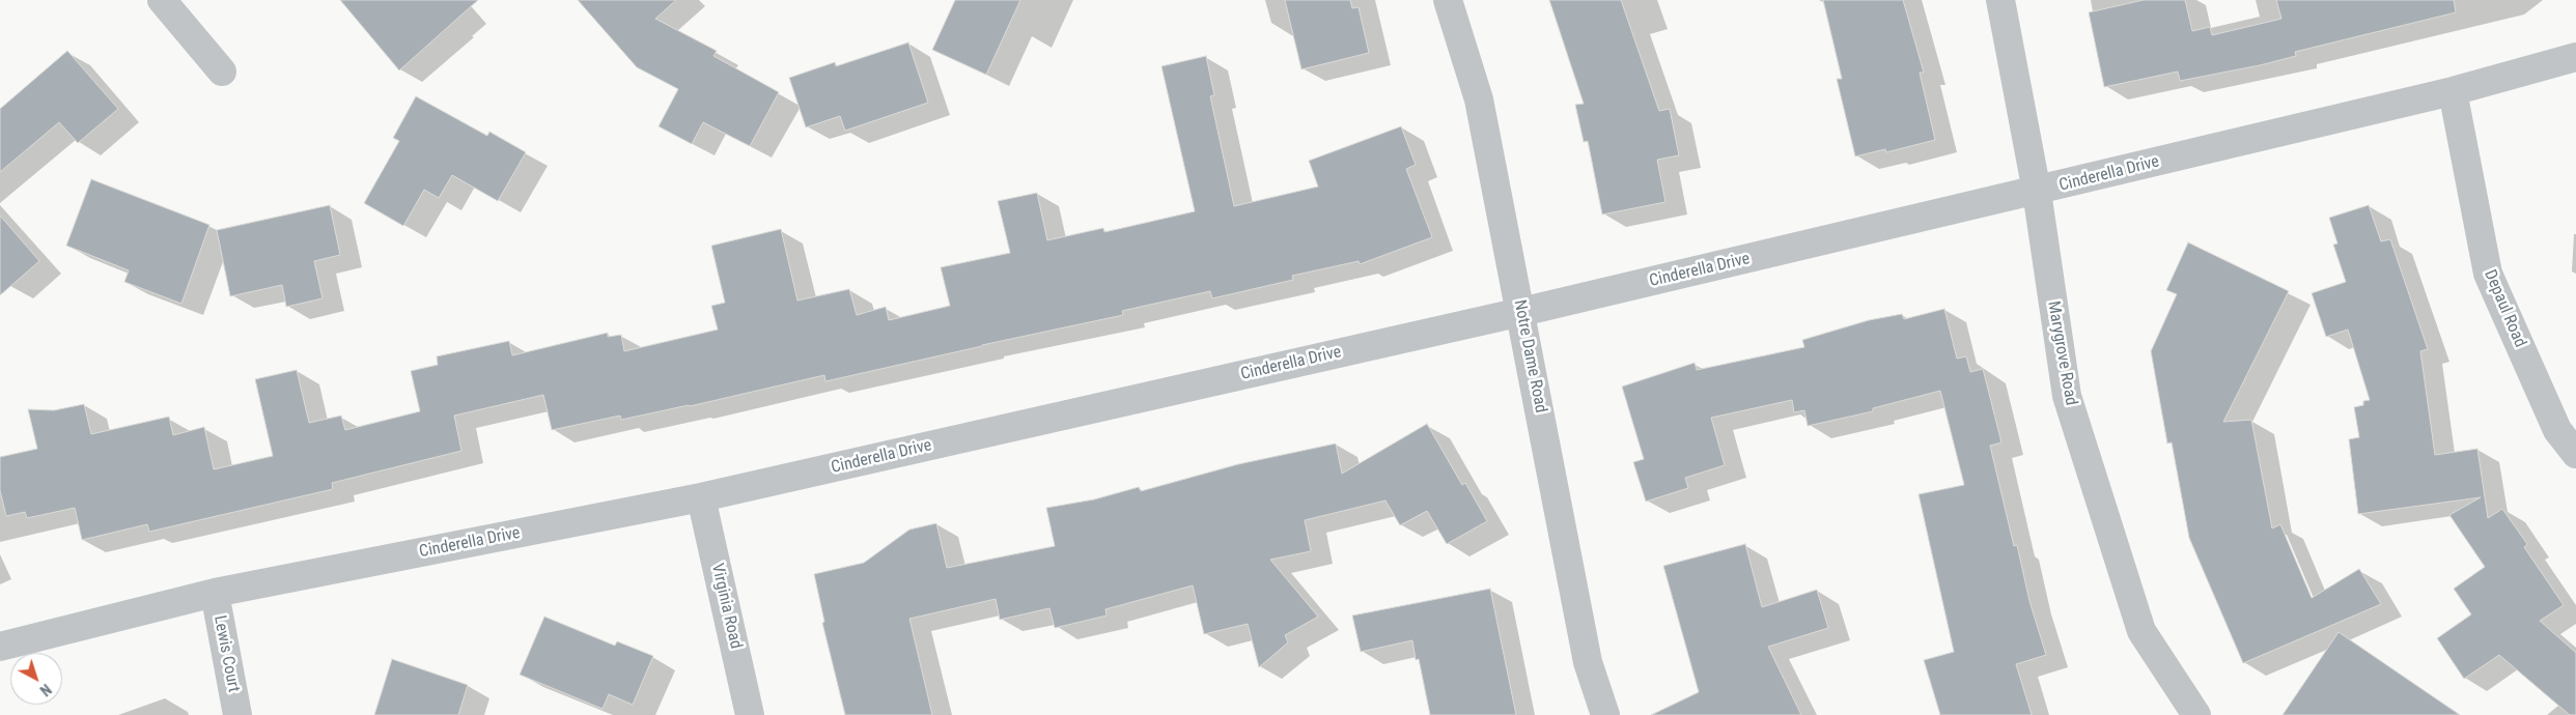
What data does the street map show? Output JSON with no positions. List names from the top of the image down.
{
  "streets": {
    "street": [
      "Cinderella Drive",
      "Depaul Road",
      "Marygrove Road",
      "Notre Dame Road",
      "Virginia Road",
      "Lewis Court"
    ]
  },
  "crossings": [
    ["Cinderella Drive", "Depaul Road"],
    ["Cinderella Drive", "Marygrove Road"],
    ["Cinderella Drive", "Notre Dame Road"],
    ["Cinderella Drive", "Virginia Road"],
    ["Cinderella Drive", "Lewis Court"]
  ],
  "north": "bottom right"
}
